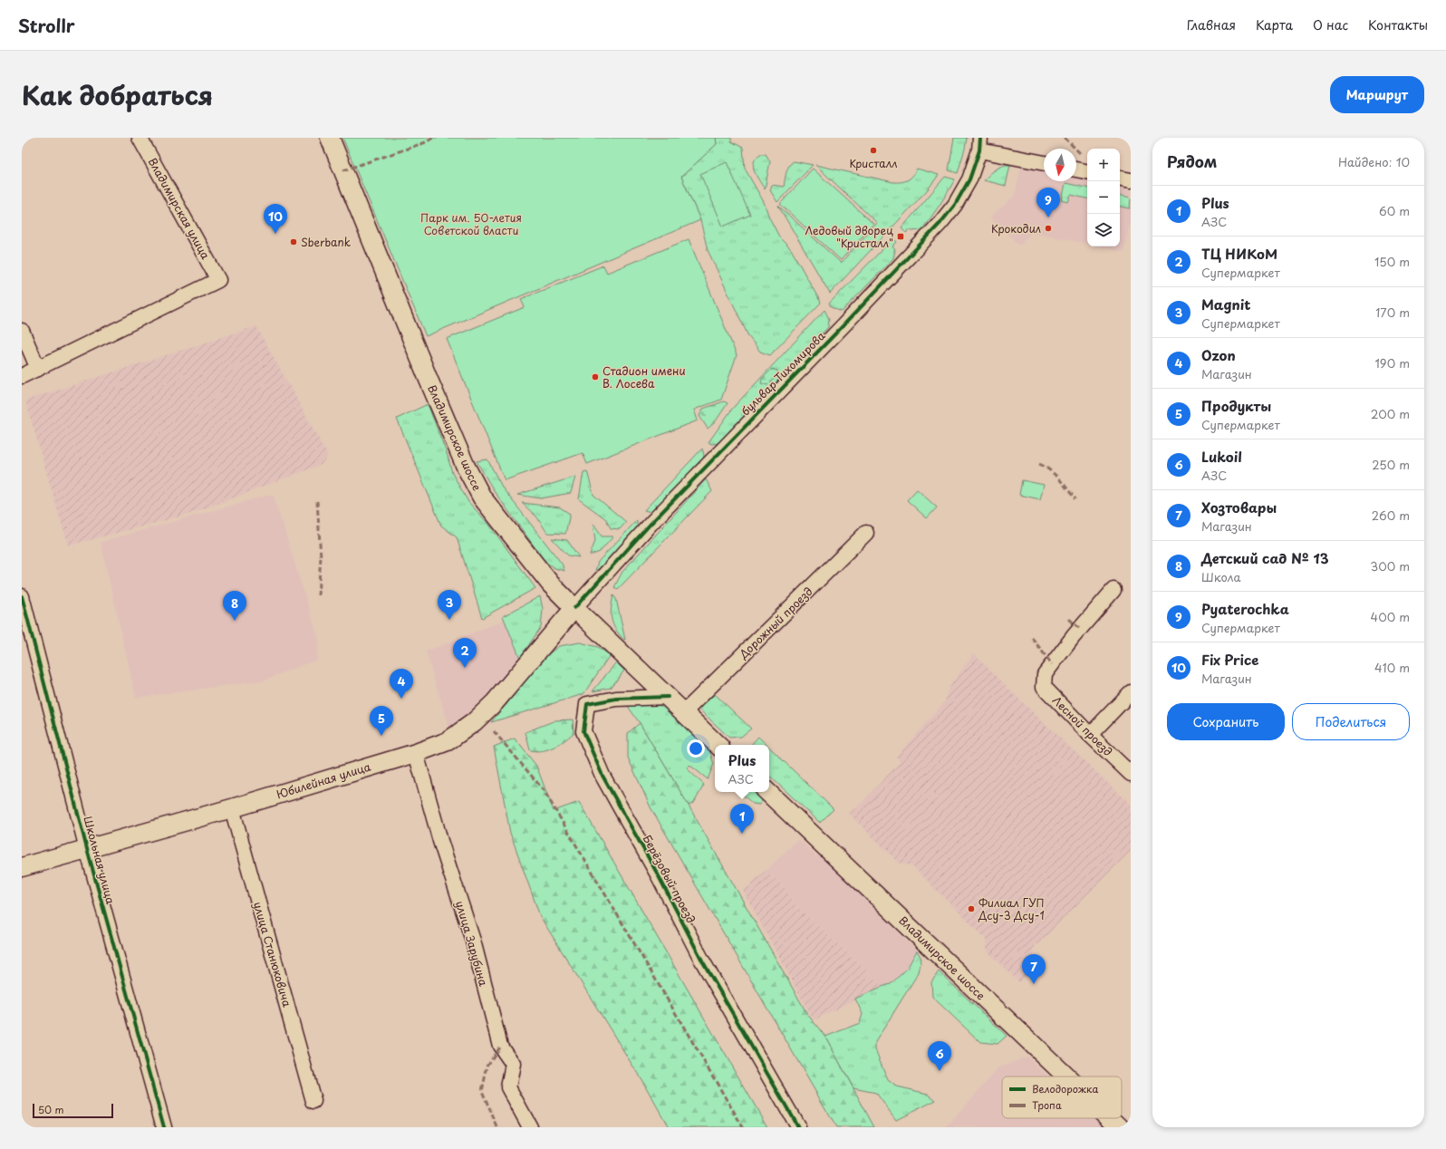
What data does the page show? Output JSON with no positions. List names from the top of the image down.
{
  "streets": {
    "main road": ["Владимирское шоссе", "Юбилейная улица"],
    "street": [
      "Владимирская улица",
      "бульвар Тихомирова",
      "Дорожный проезд",
      "Лесной проезд",
      "Школьная улица",
      "Берёзовый проезд",
      "улица Зарубина",
      "улица Станюковича"
    ]
  },
  "crossings": [
    ["бульвар Тихомирова", "Владимирское шоссе"],
    ["бульвар Тихомирова", "Юбилейная улица"],
    ["Владимирское шоссе", "Дорожный проезд"],
    ["Владимирское шоссе", "Юбилейная улица"],
    ["Владимирское шоссе", "Берёзовый проезд"],
    ["Юбилейная улица", "Школьная улица"],
    ["Юбилейная улица", "улица Зарубина"],
    ["Юбилейная улица", "улица Станюковича"]
  ],
  "parks": ["Парк им. 50-летия Советской власти"],
  "places": {
    "other": [
      "Кристалл",
      "Крокодил",
      "Sberbank",
      "Стадион имени В. Лосева",
      "Филиал ГУП Дсу-3 Дсу-1"
    ],
    "transit": ["Ледовый дворец \"Кристалл\""]
  },
  "legend": ["Велодорожка", "Тропа"],
  "scale_bar": "50 m",
  "north": "bottom",
  "page": {
    "header": "Strollr",
    "nav": [
      "Главная",
      "Карта",
      "О нас",
      "Контакты"
    ],
    "title": "Как добраться",
    "buttons": [
      "Маршрут",
      ["Сохранить", "Поделиться"]
    ],
    "heading": ["Рядом", "Найдено: 10"],
    "map_buttons": ["+", "−"],
    "list": [
      {
        "mark": "1",
        "name": "Plus",
        "note": "АЗС",
        "value": "60 m"
      },
      {
        "mark": "2",
        "name": "ТЦ НИКоМ",
        "note": "Супермаркет",
        "value": "150 m"
      },
      {
        "mark": "3",
        "name": "Magnit",
        "note": "Супермаркет",
        "value": "170 m"
      },
      {
        "mark": "4",
        "name": "Ozon",
        "note": "Магазин",
        "value": "190 m"
      },
      {
        "mark": "5",
        "name": "Продукты",
        "note": "Супермаркет",
        "value": "200 m"
      },
      {
        "mark": "6",
        "name": "Lukoil",
        "note": "АЗС",
        "value": "250 m"
      },
      {
        "mark": "7",
        "name": "Хозтовары",
        "note": "Магазин",
        "value": "260 m"
      },
      {
        "mark": "8",
        "name": "Детский сад № 13",
        "note": "Школа",
        "value": "300 m"
      },
      {
        "mark": "9",
        "name": "Pyaterochka",
        "note": "Супермаркет",
        "value": "400 m"
      },
      {
        "mark": "10",
        "name": "Fix Price",
        "note": "Магазин",
        "value": "410 m"
      }
    ],
    "pins": [
      "9",
      "10",
      "3",
      "8",
      "2",
      "4",
      "5",
      "1",
      "7",
      "6"
    ],
    "popup": ["Plus", "АЗС"],
    "scale": "50 m"
  }
}
